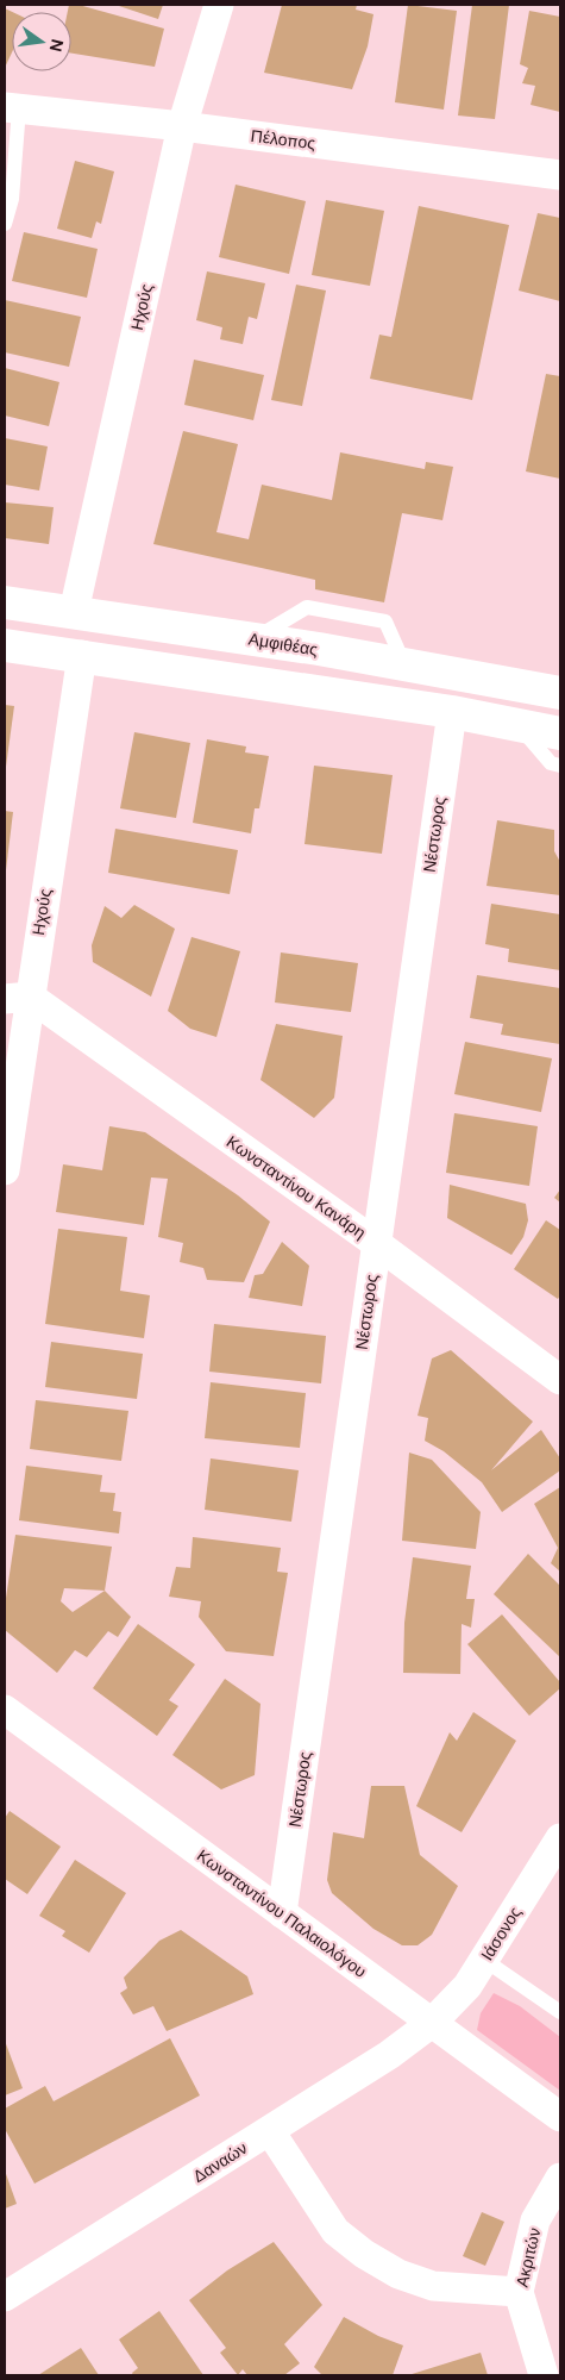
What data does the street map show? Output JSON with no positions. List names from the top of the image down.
{
  "streets": {
    "main road": ["Αμφιθέας"],
    "street": [
      "Πέλοπος",
      "Ηχούς",
      "Νέστωρος",
      "Κωνσταντίνου Κανάρη",
      "Κωνσταντίνου Παλαιολόγου",
      "Ιάσονος",
      "Δαναών",
      "Ακριτών"
    ]
  },
  "crossings": [
    ["Πέλοπος", "Ηχούς"],
    ["Ηχούς", "Αμφιθέας"],
    ["Ηχούς", "Κωνσταντίνου Κανάρη"],
    ["Νέστωρος", "Κωνσταντίνου Κανάρη"],
    ["Νέστωρος", "Κωνσταντίνου Παλαιολόγου"],
    ["Κωνσταντίνου Παλαιολόγου", "Ιάσονος"],
    ["Κωνσταντίνου Παλαιολόγου", "Δαναών"],
    ["Ιάσονος", "Δαναών"]
  ],
  "north": "right"
}
